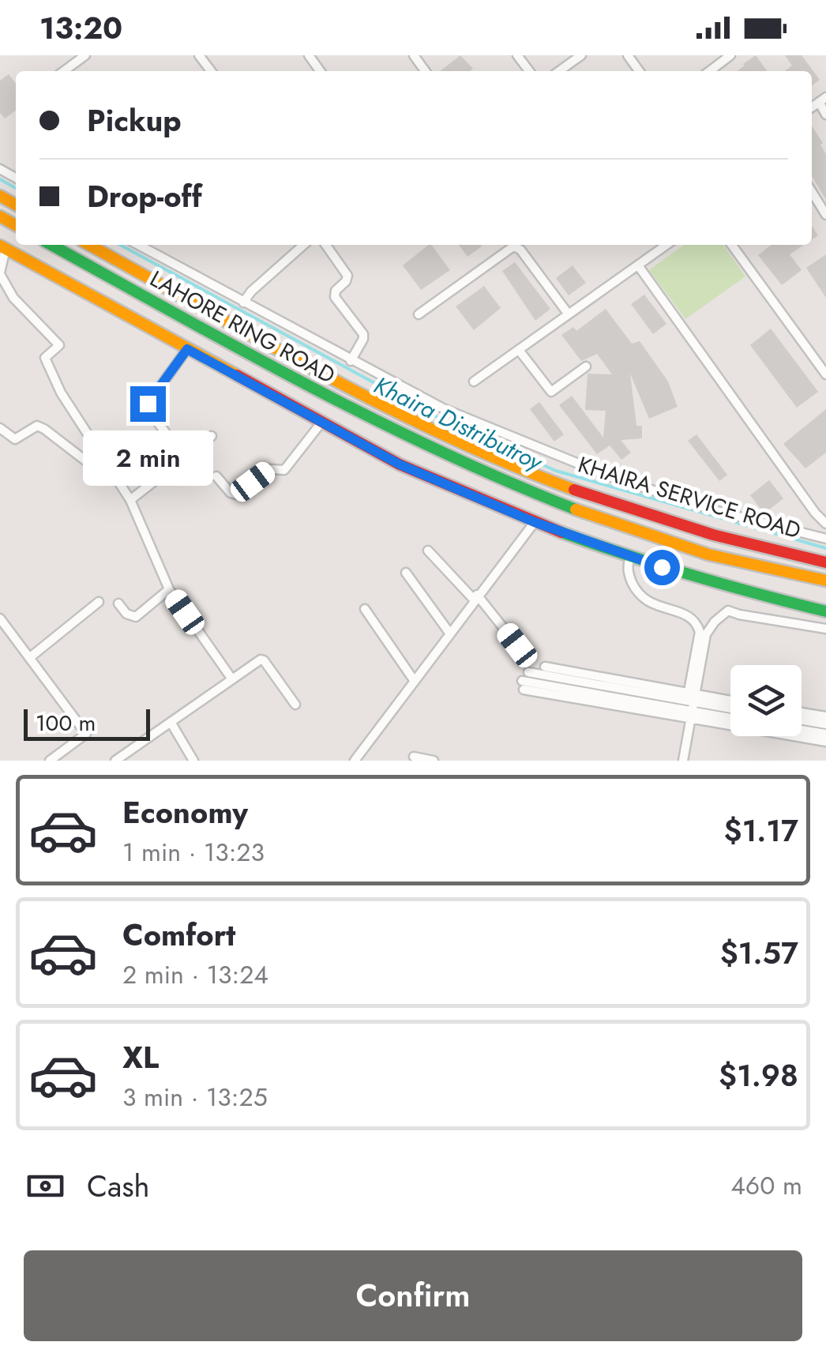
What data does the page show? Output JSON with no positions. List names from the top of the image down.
{
  "streets": {
    "main road": ["LAHORE RING ROAD"],
    "street": ["KHAIRA SERVICE ROAD"]
  },
  "water": ["Khaira Distributroy"],
  "scale_bar": "100 m",
  "page": {
    "status": "13:20",
    "banner": ["Pickup", "Drop-off"],
    "bubble": "2 min",
    "scale": "100 m",
    "list": [
      {
        "name": "Economy",
        "note": "1 min · 13:23",
        "value": "$1.17"
      },
      {
        "name": "Comfort",
        "note": "2 min · 13:24",
        "value": "$1.57"
      },
      {
        "name": "XL",
        "note": "3 min · 13:25",
        "value": "$1.98"
      }
    ],
    "pay": ["Cash", "460 m"],
    "buttons": "Confirm"
  }
}
